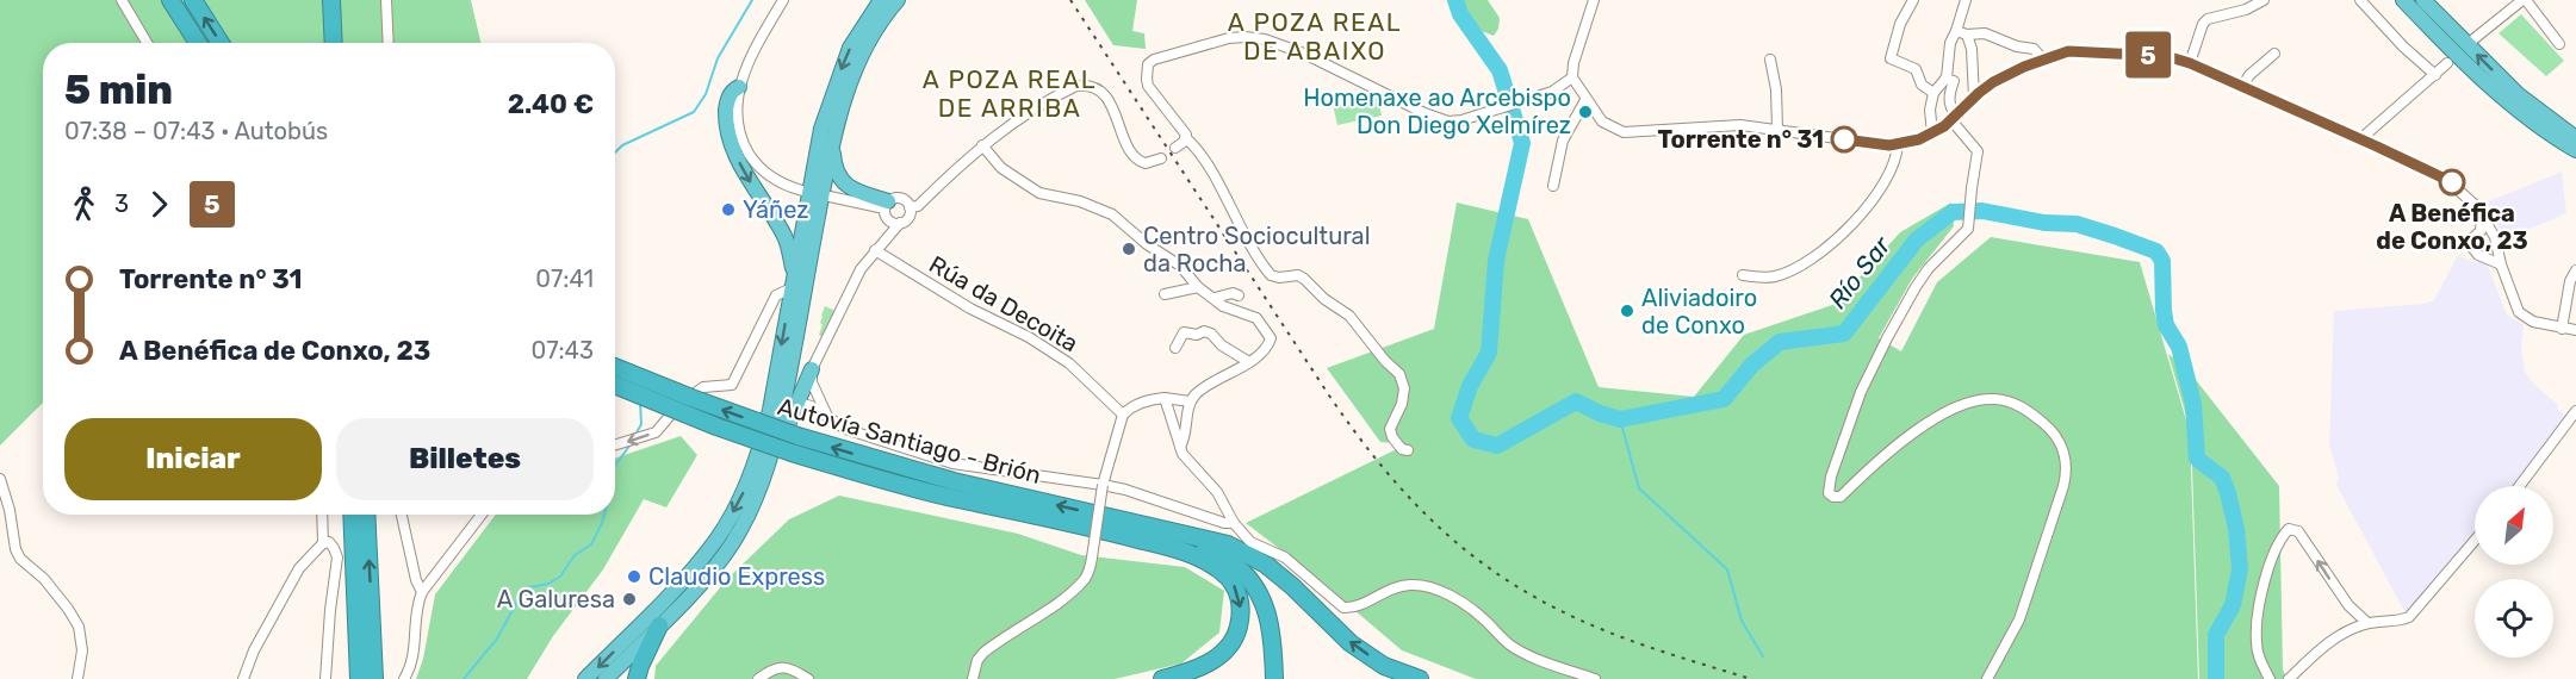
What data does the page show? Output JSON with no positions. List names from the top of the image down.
{
  "streets": {
    "highway": ["Autovía Santiago - Brión"],
    "street": ["Rúa da Decoita"]
  },
  "districts": ["A POZA REAL DE ABAIXO", "A POZA REAL DE ARRIBA"],
  "water": ["Río Sar"],
  "places": [
    "Homenaxe ao Arcebispo Don Diego Xelmírez",
    "Torrente n° 31",
    "A Benéfica de Conxo, 23",
    "Yáñez",
    "Centro Sociocultural da Rocha",
    "Aliviadoiro de Conxo",
    "Claudio Express",
    "A Galuresa"
  ],
  "lines": ["bus line 5"],
  "north": "top right",
  "page": {
    "on_map": "5",
    "heading": ["5 min", "07:38 – 07:43 · Autobús", "2.40 €"],
    "legs": ["3", "5"],
    "list": [
      {
        "name": "Torrente n° 31",
        "value": "07:41"
      },
      {
        "name": "A Benéfica de Conxo, 23",
        "value": "07:43"
      }
    ],
    "buttons": ["Iniciar", "Billetes"]
  }
}
